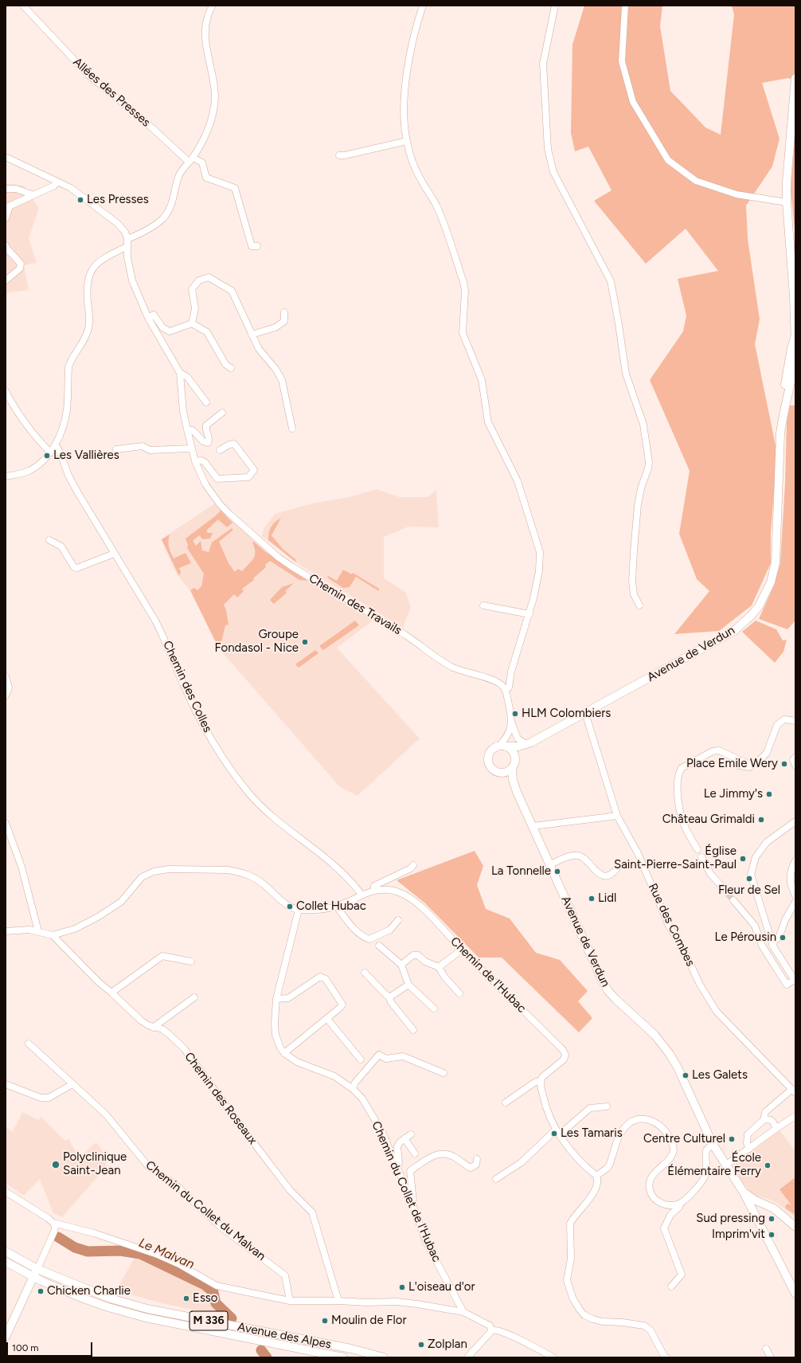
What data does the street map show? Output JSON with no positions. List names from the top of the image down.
{
  "streets": {
    "main road": ["Avenue de Verdun", "M 336", "Avenue des Alpes"],
    "street": [
      "Allées des Presses",
      "Chemin des Travails",
      "Chemin des Colles",
      "Rue des Combes",
      "Chemin de l'Hubac",
      "Chemin des Roseaux",
      "Chemin du Collet de l'Hubac",
      "Chemin du Collet du Malvan"
    ]
  },
  "crossings": [
    ["Avenue de Verdun", "Rue des Combes"]
  ],
  "water": ["Le Malvan"],
  "places": [
    "Les Presses",
    "Les Vallières",
    "Groupe Fondasol - Nice",
    "HLM Colombiers",
    "Place Emile Wery",
    "Le Jimmy's",
    "Château Grimaldi",
    "Église Saint-Pierre-Saint-Paul",
    "La Tonnelle",
    "Fleur de Sel",
    "Lidl",
    "Collet Hubac",
    "Le Pérousin",
    "Les Galets",
    "Les Tamaris",
    "Centre Culturel",
    "Polyclinique Saint-Jean",
    "École Élémentaire Ferry",
    "Sud pressing",
    "Imprim'vit",
    "L'oiseau d'or",
    "Chicken Charlie",
    "Esso",
    "Moulin de Flor",
    "Zolplan"
  ],
  "scale_bar": "100 m"
}
